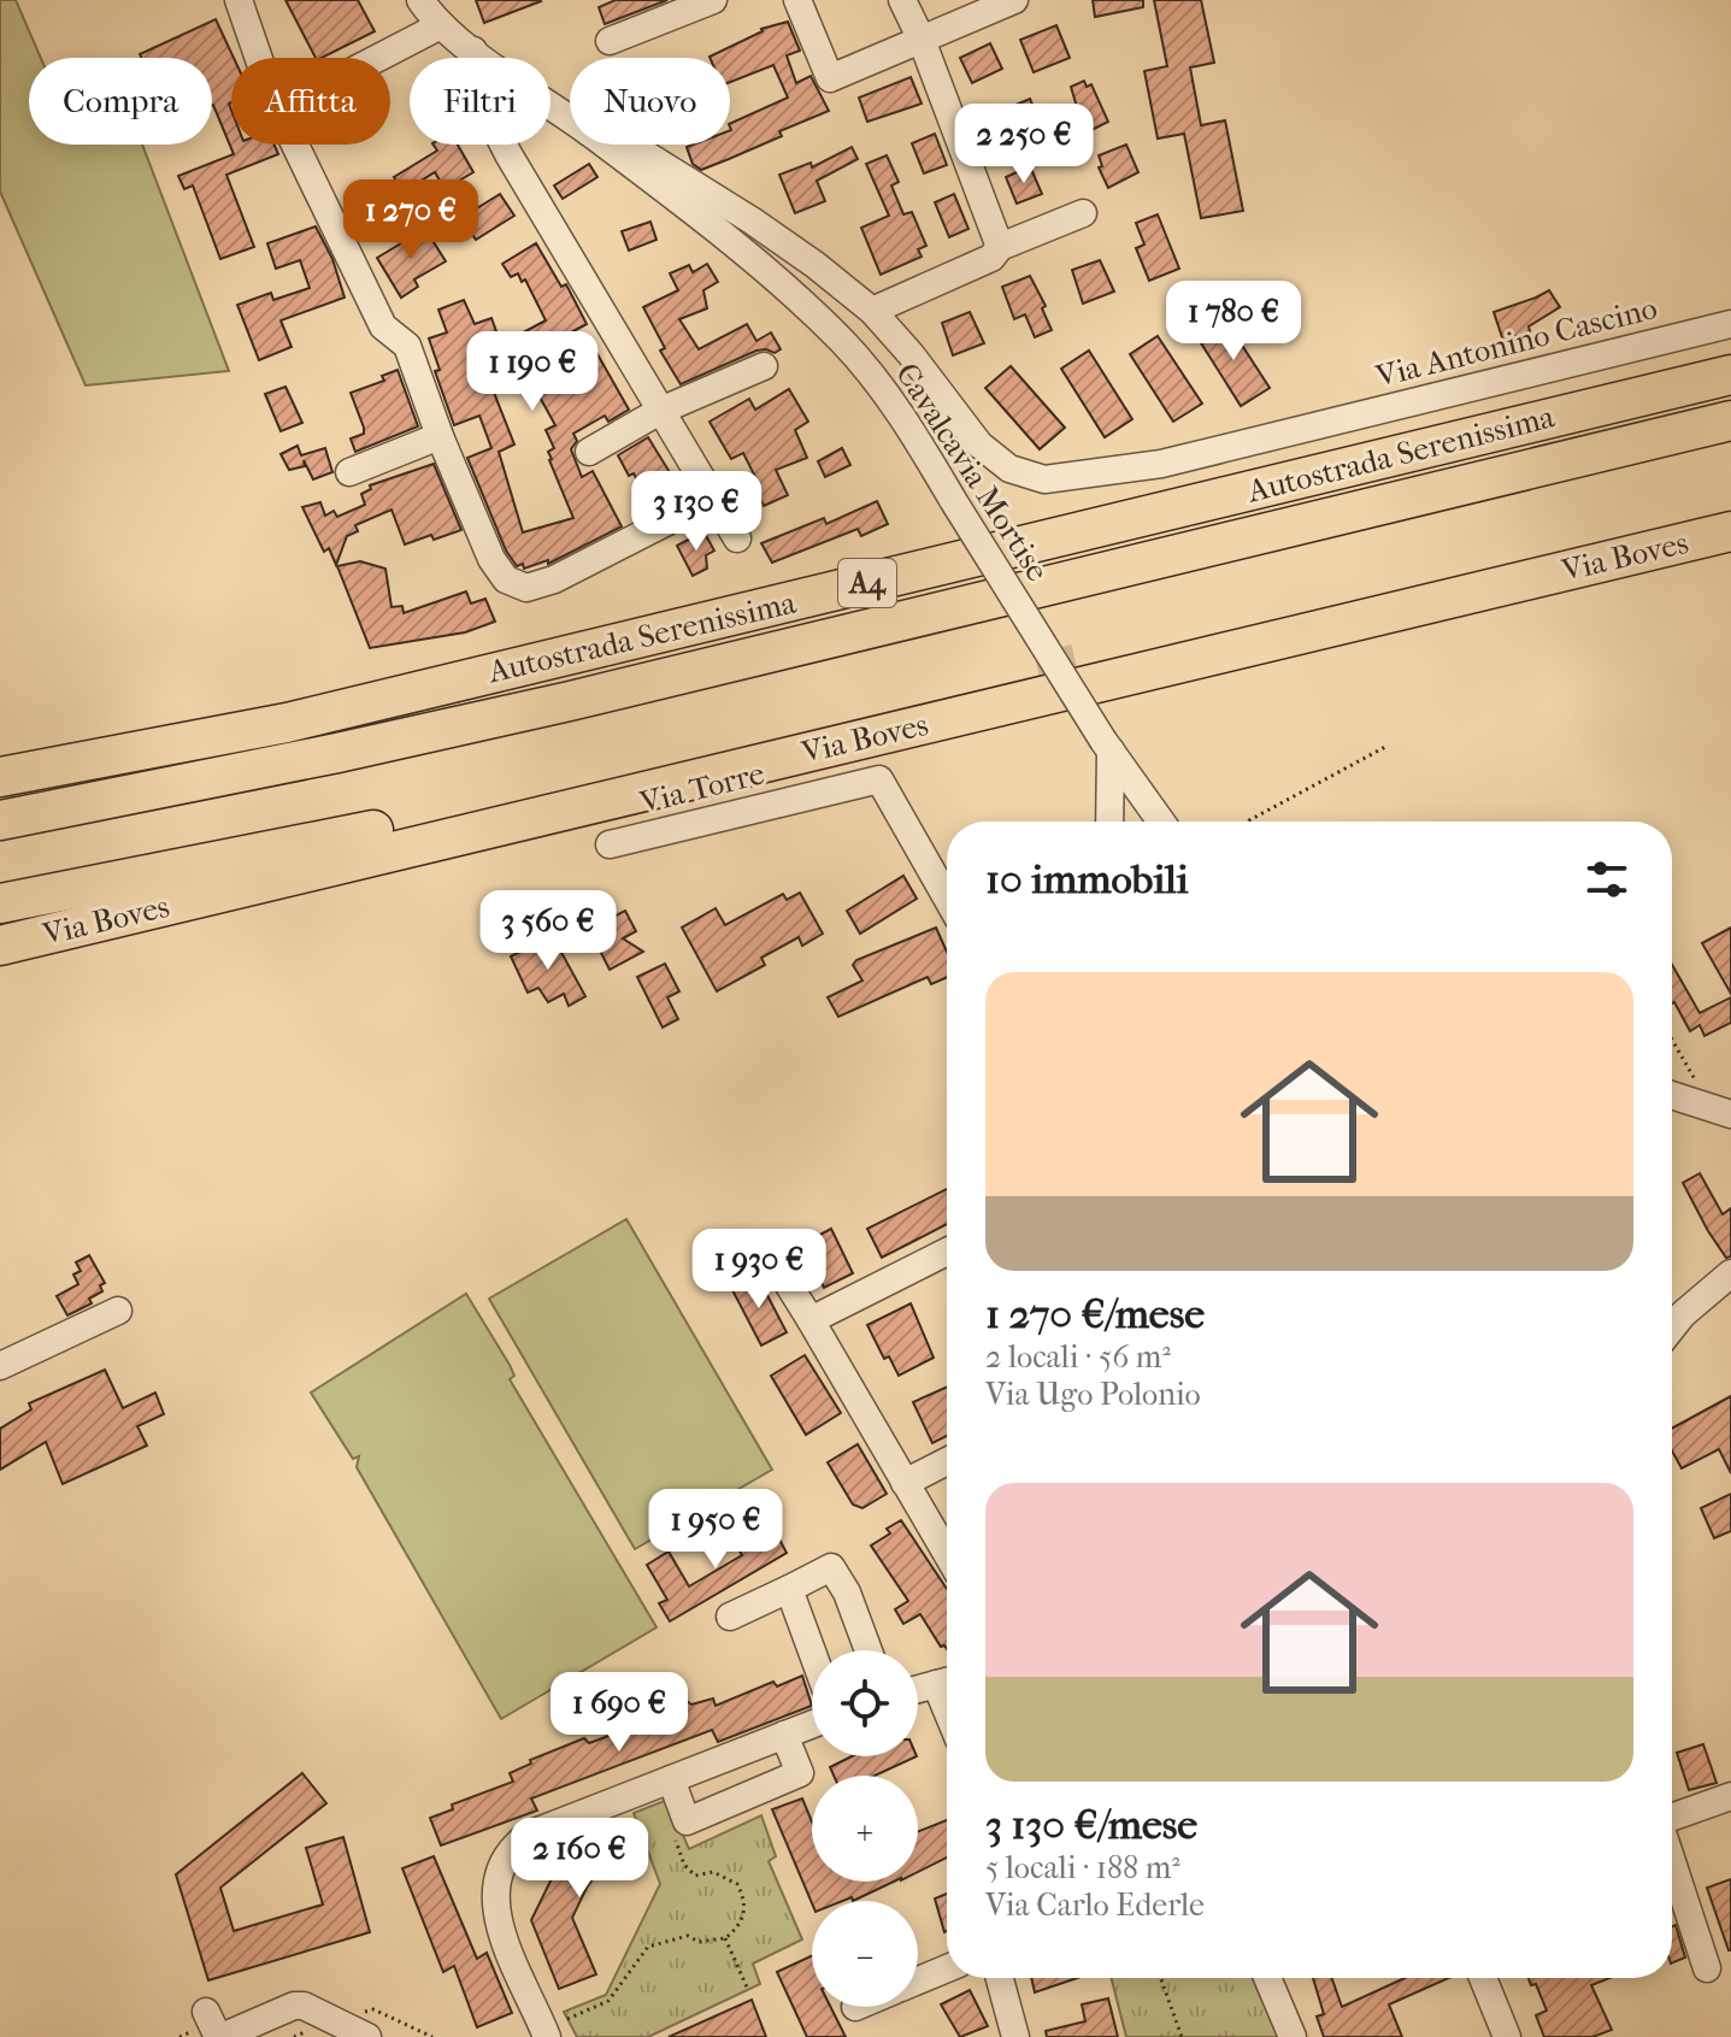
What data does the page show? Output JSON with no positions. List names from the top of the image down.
{
  "streets": {
    "highway": ["Autostrada Serenissima", "Via Boves", "A4"],
    "street": ["Via Antonino Cascino", "Cavalcavia Mortise", "Via Torre"]
  },
  "page": {
    "chip": [
      "Compra",
      "Affitta",
      "Filtri",
      "Nuovo"
    ],
    "price": [
      "2 250 €",
      "1 270 €",
      "1 780 €",
      "1 190 €",
      "3 130 €",
      "3 560 €",
      "1 930 €",
      "1 950 €",
      "1 690 €",
      "2 160 €"
    ],
    "heading": "10 immobili",
    "list": [
      {
        "name": "1 270 €/mese",
        "note": "2 locali · 56 m² · Via Ugo Polonio"
      },
      {
        "name": "3 130 €/mese",
        "note": "5 locali · 188 m² · Via Carlo Ederle"
      }
    ],
    "map_buttons": ["+", "−"]
  }
}
